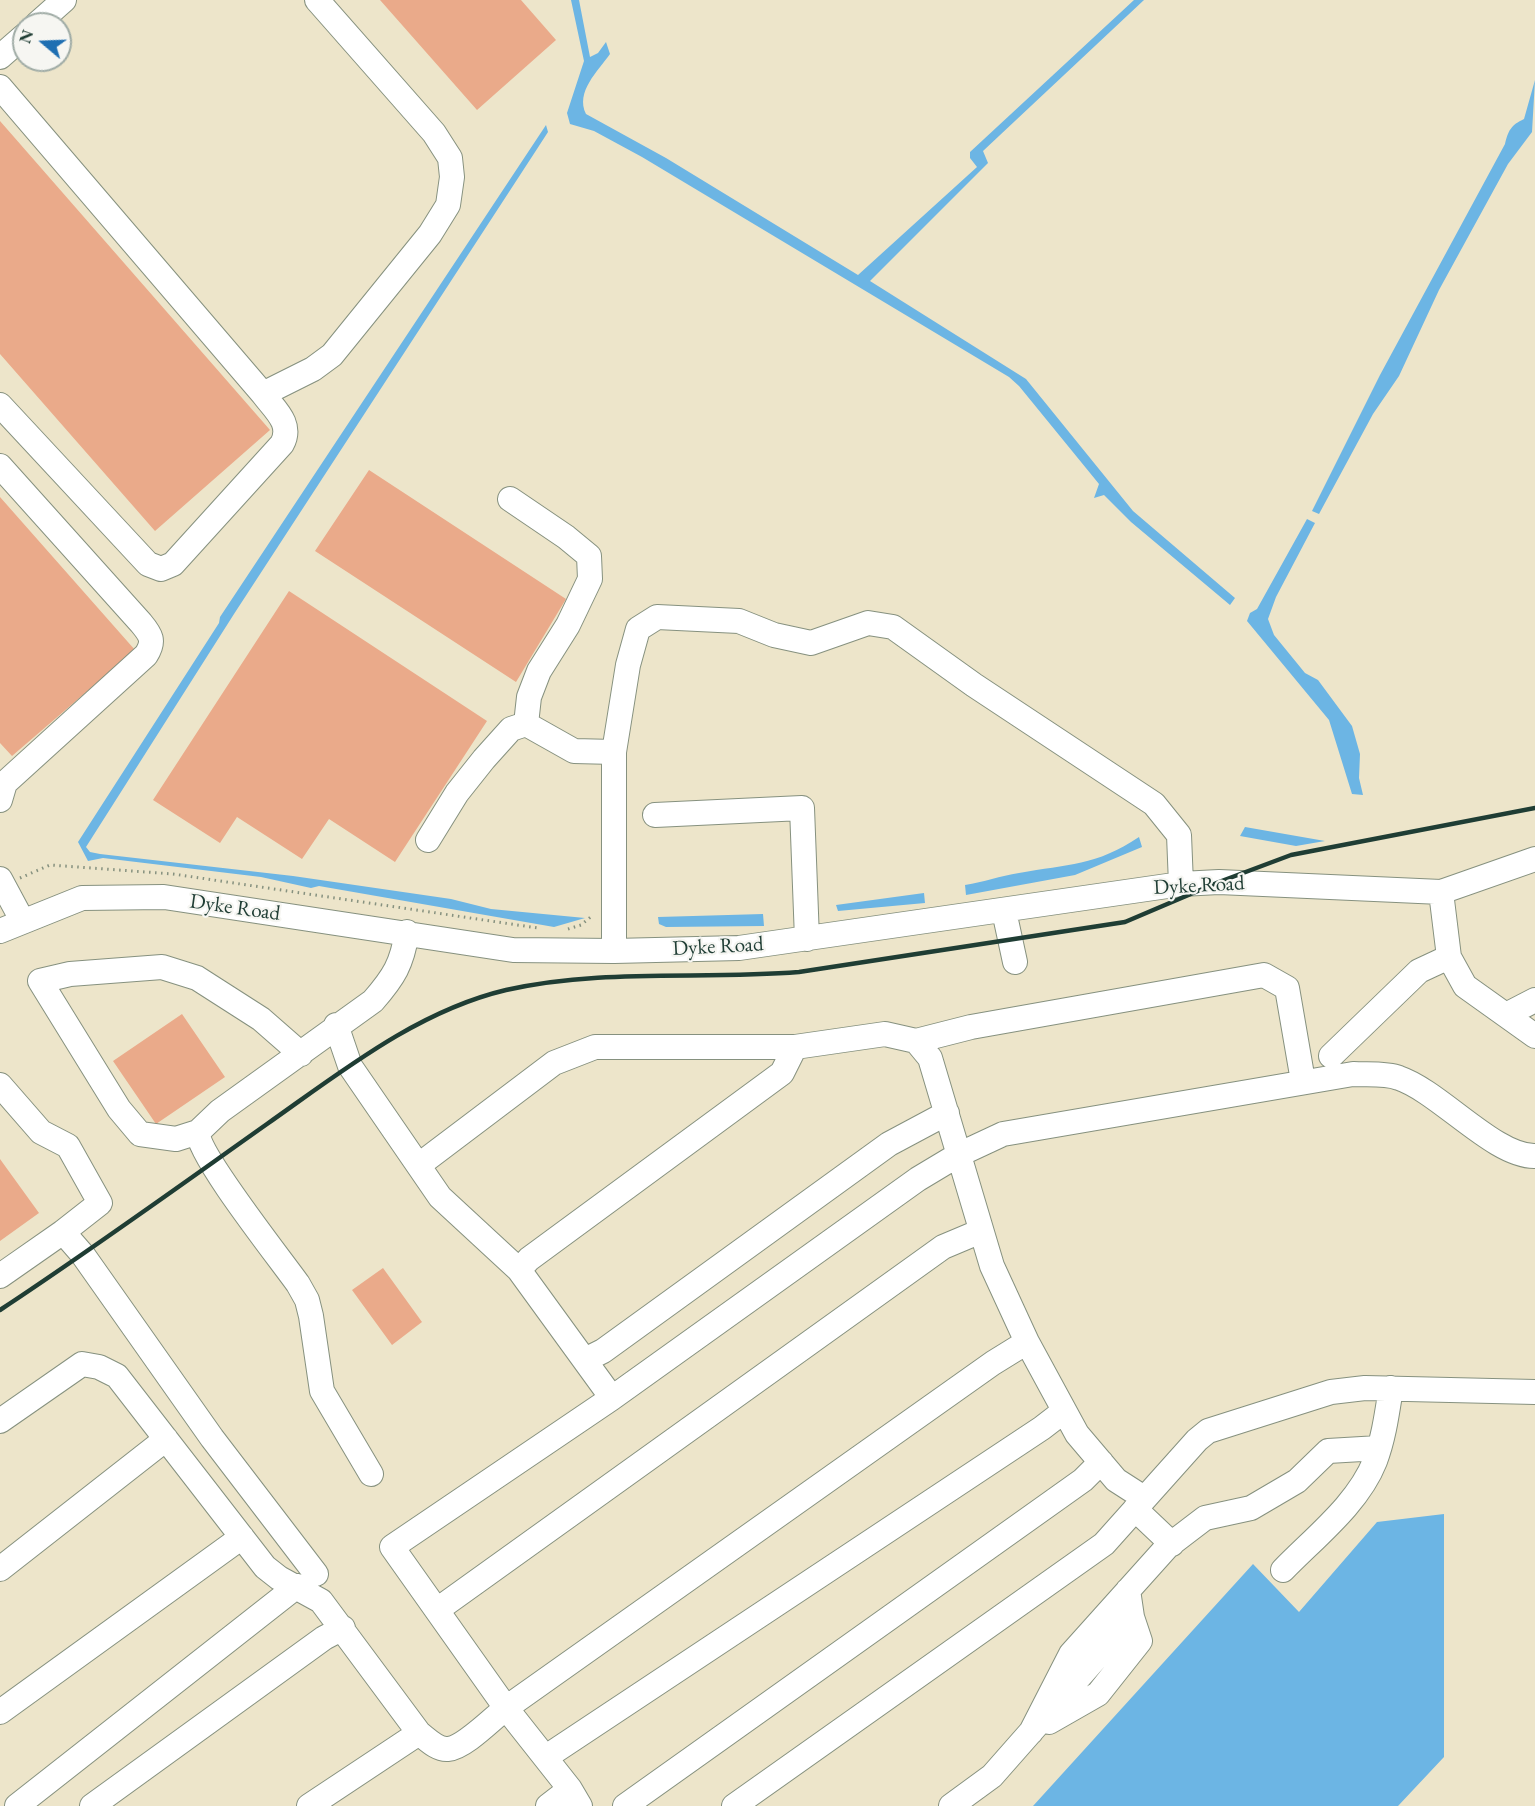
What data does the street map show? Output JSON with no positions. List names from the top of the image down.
{
  "streets": {
    "street": ["Dyke Road"]
  },
  "north": "left"
}
